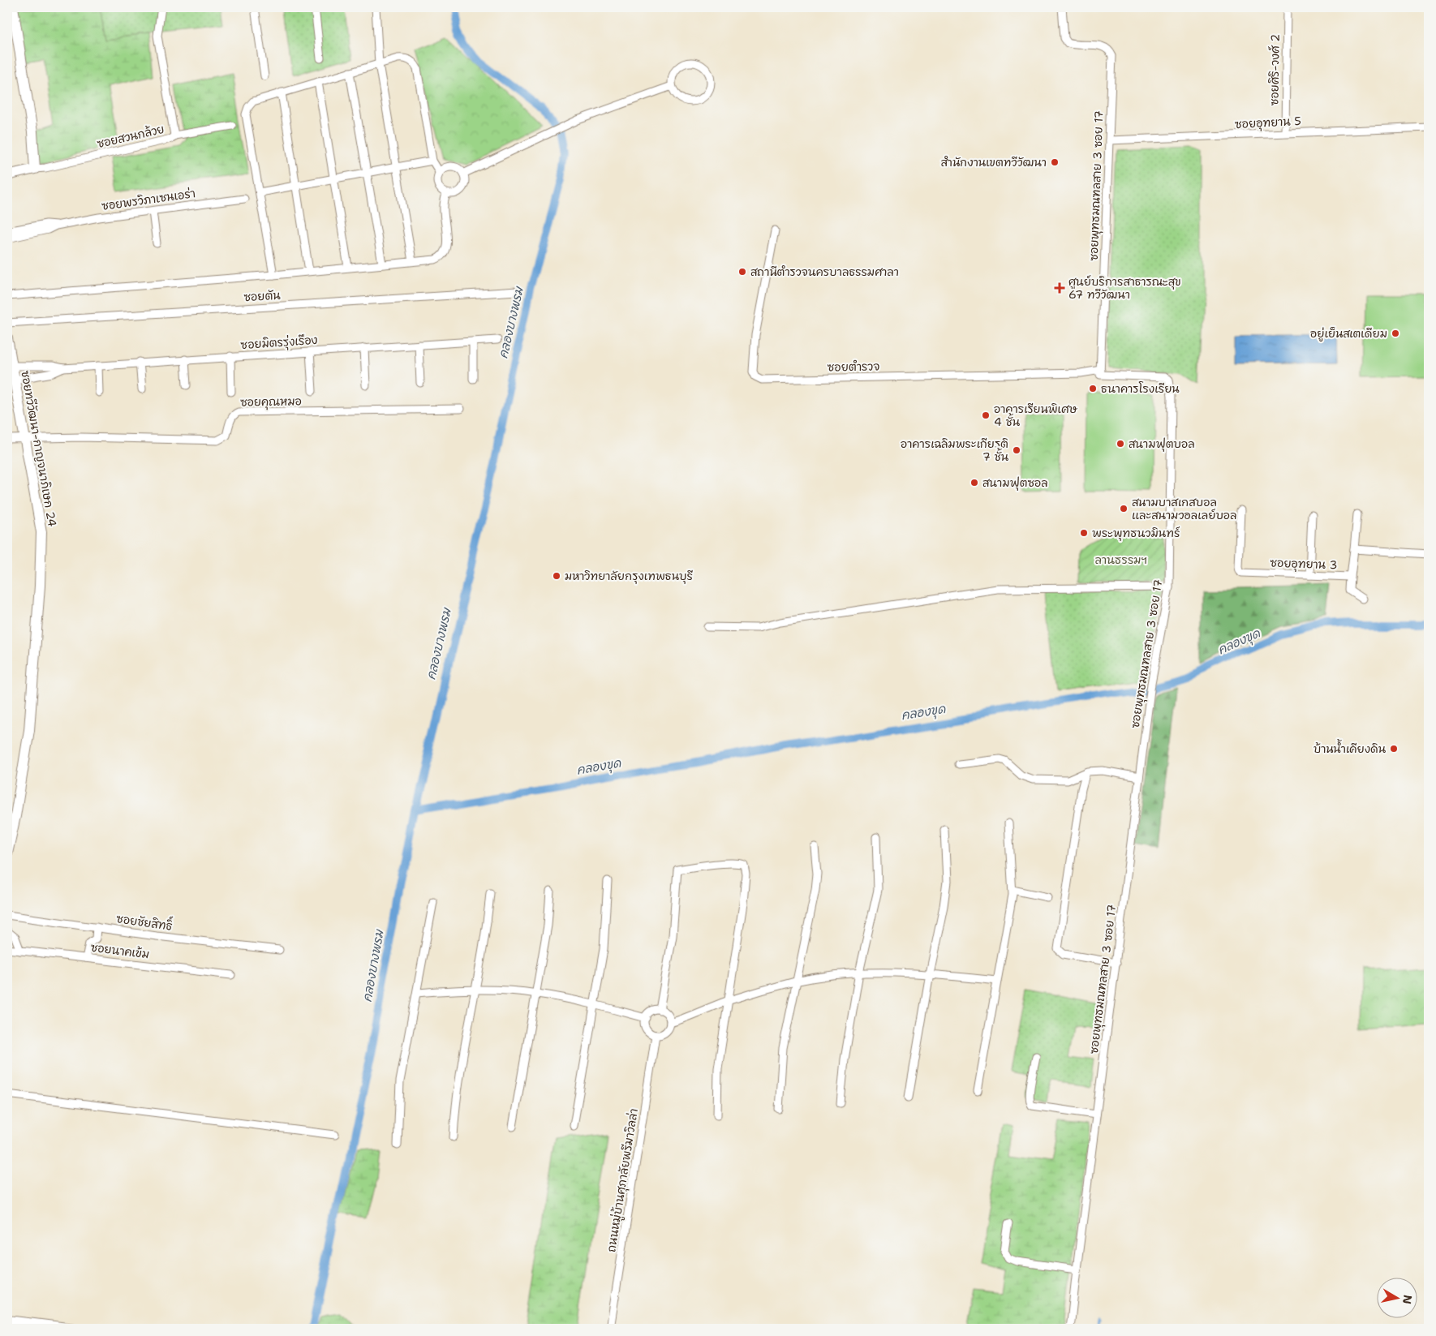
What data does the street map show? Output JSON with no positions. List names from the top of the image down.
{
  "streets": {
    "street": [
      "ซอยศิริ-วงศ์ 2",
      "ซอยอุทยาน 5",
      "ซอยสวนกล้วย",
      "ซอยพุทธมณฑลสาย 3 ซอย 17",
      "ซอยพรวิภาเซนเอร่า",
      "ซอยตัน",
      "ซอยมิตรรุ่งเรือง",
      "ซอยตำรวจ",
      "ซอยคุณหมอ",
      "ซอยทวีวัฒนา-กาญจนาภิเษก 24",
      "ซอยอุทยาน 3",
      "ซอยชัยสิทธิ์",
      "ซอยนาคเข้ม",
      "ถนนหมู่บ้านศุภาลัยพรีมาวิลล่า"
    ]
  },
  "crossings": [
    ["ซอยศิริ-วงศ์ 2", "ซอยอุทยาน 5"],
    ["ซอยอุทยาน 5", "ซอยพุทธมณฑลสาย 3 ซอย 17"],
    ["ซอยพุทธมณฑลสาย 3 ซอย 17", "ซอยตำรวจ"],
    ["ซอยมิตรรุ่งเรือง", "ซอยทวีวัฒนา-กาญจนาภิเษก 24"],
    ["ซอยคุณหมอ", "ซอยทวีวัฒนา-กาญจนาภิเษก 24"]
  ],
  "water": ["คลองบางพรม", "คลองขุด"],
  "parks": ["ลานธรรมฯ"],
  "places": {
    "other": [
      "สำนักงานเขตทวีวัฒนา",
      "สถานีตำรวจนครบาลธรรมศาลา",
      "อยู่เย็นสเตเดียม",
      "ธนาคารโรงเรียน",
      "อาคารเรียนพิเศษ 4 ชั้น",
      "สนามฟุตบอล",
      "อาคารเฉลิมพระเกียรติ 7 ชั้น",
      "สนามฟุตซอล",
      "สนามบาสเกสบอล และสนามวอลเลย์บอล",
      "พระพุทธนวมินทร์",
      "มหาวิทยาลัยกรุงเทพธนบุรี",
      "บ้านน้ำเคียงดิน"
    ],
    "health": ["ศูนย์บริการสาธารณะสุข 67 ทวีวัฒนา"]
  },
  "north": "right"
}
